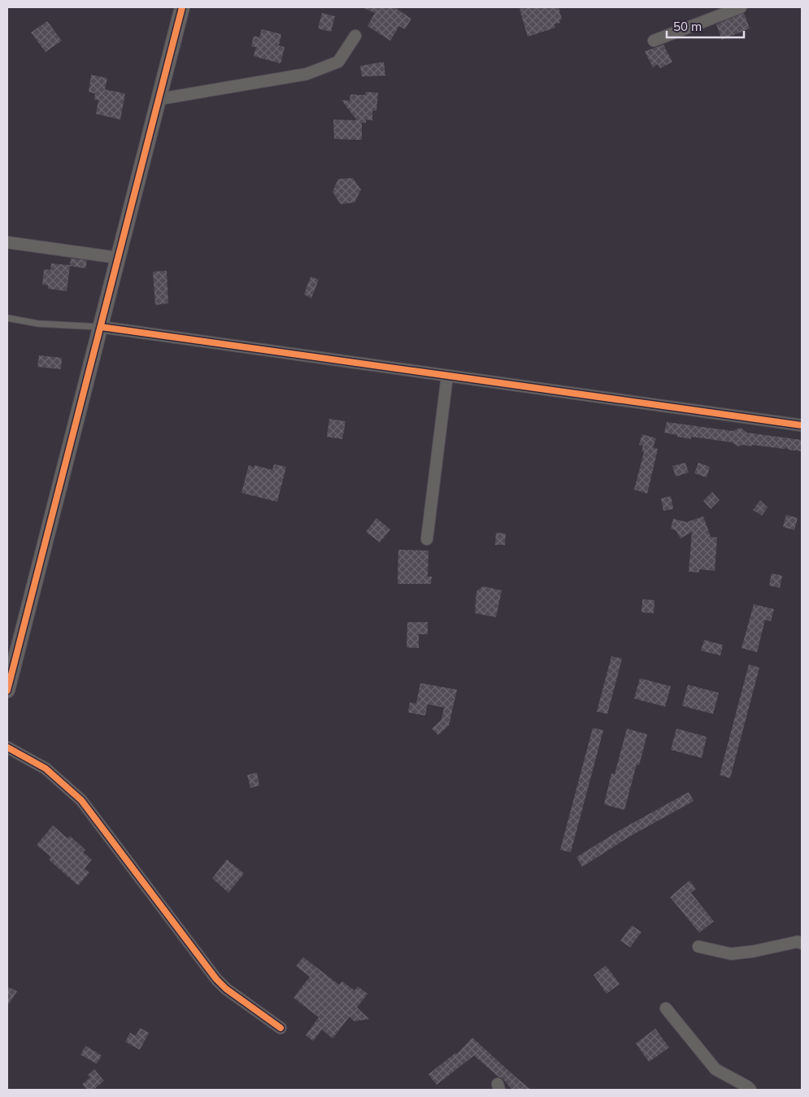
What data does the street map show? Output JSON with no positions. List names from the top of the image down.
{
  "scale_bar": "50 m"
}
